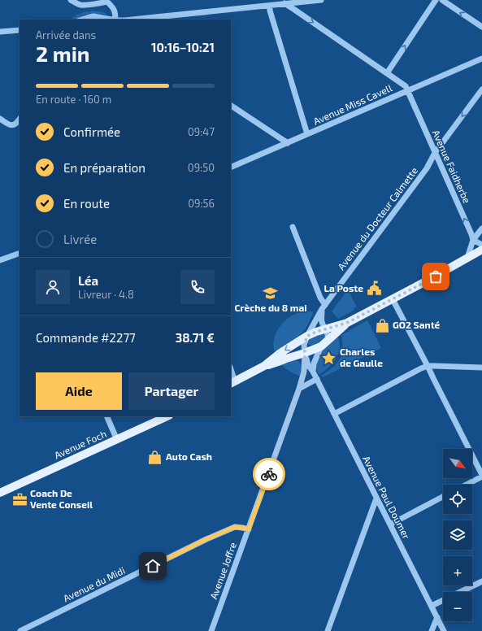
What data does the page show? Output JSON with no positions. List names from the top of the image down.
{
  "streets": {
    "main road": ["Avenue Foch"],
    "street": [
      "Avenue Miss Cavell",
      "Avenue Faidherbe",
      "Avenue du Docteur Calmette",
      "Avenue Paul Doumer",
      "Avenue Joffre",
      "Avenue du Midi"
    ]
  },
  "crossings": [
    ["Avenue Miss Cavell", "Avenue Faidherbe"],
    ["Avenue Faidherbe", "Avenue du Docteur Calmette"],
    ["Avenue du Docteur Calmette", "Avenue Paul Doumer"],
    ["Avenue du Docteur Calmette", "Avenue Joffre"],
    ["Avenue Paul Doumer", "Avenue Joffre"],
    ["Avenue Joffre", "Avenue du Midi"]
  ],
  "one_way": ["Avenue Faidherbe"],
  "places": {
    "public building": ["La Poste"],
    "school or university": ["Crèche du 8 mai"],
    "shop": ["GO2 Santé", "Auto Cash"],
    "place": ["Charles de Gaulle"],
    "office": ["Coach De Vente Conseil"]
  },
  "north": "bottom right",
  "page": {
    "heading": ["2 min", "Arrivée dans", "10:16–10:21"],
    "panel": [
      "Léa",
      "Livreur · 4.8",
      "Commande #2277",
      "38.71 €"
    ],
    "bar": "En route · 160 m",
    "list": [
      ["Confirmée", "09:47"],
      ["En préparation", "09:50"],
      ["En route", "09:56"],
      "Livrée"
    ],
    "buttons": ["Aide", "Partager"],
    "map_buttons": ["+", "−"]
  }
}
